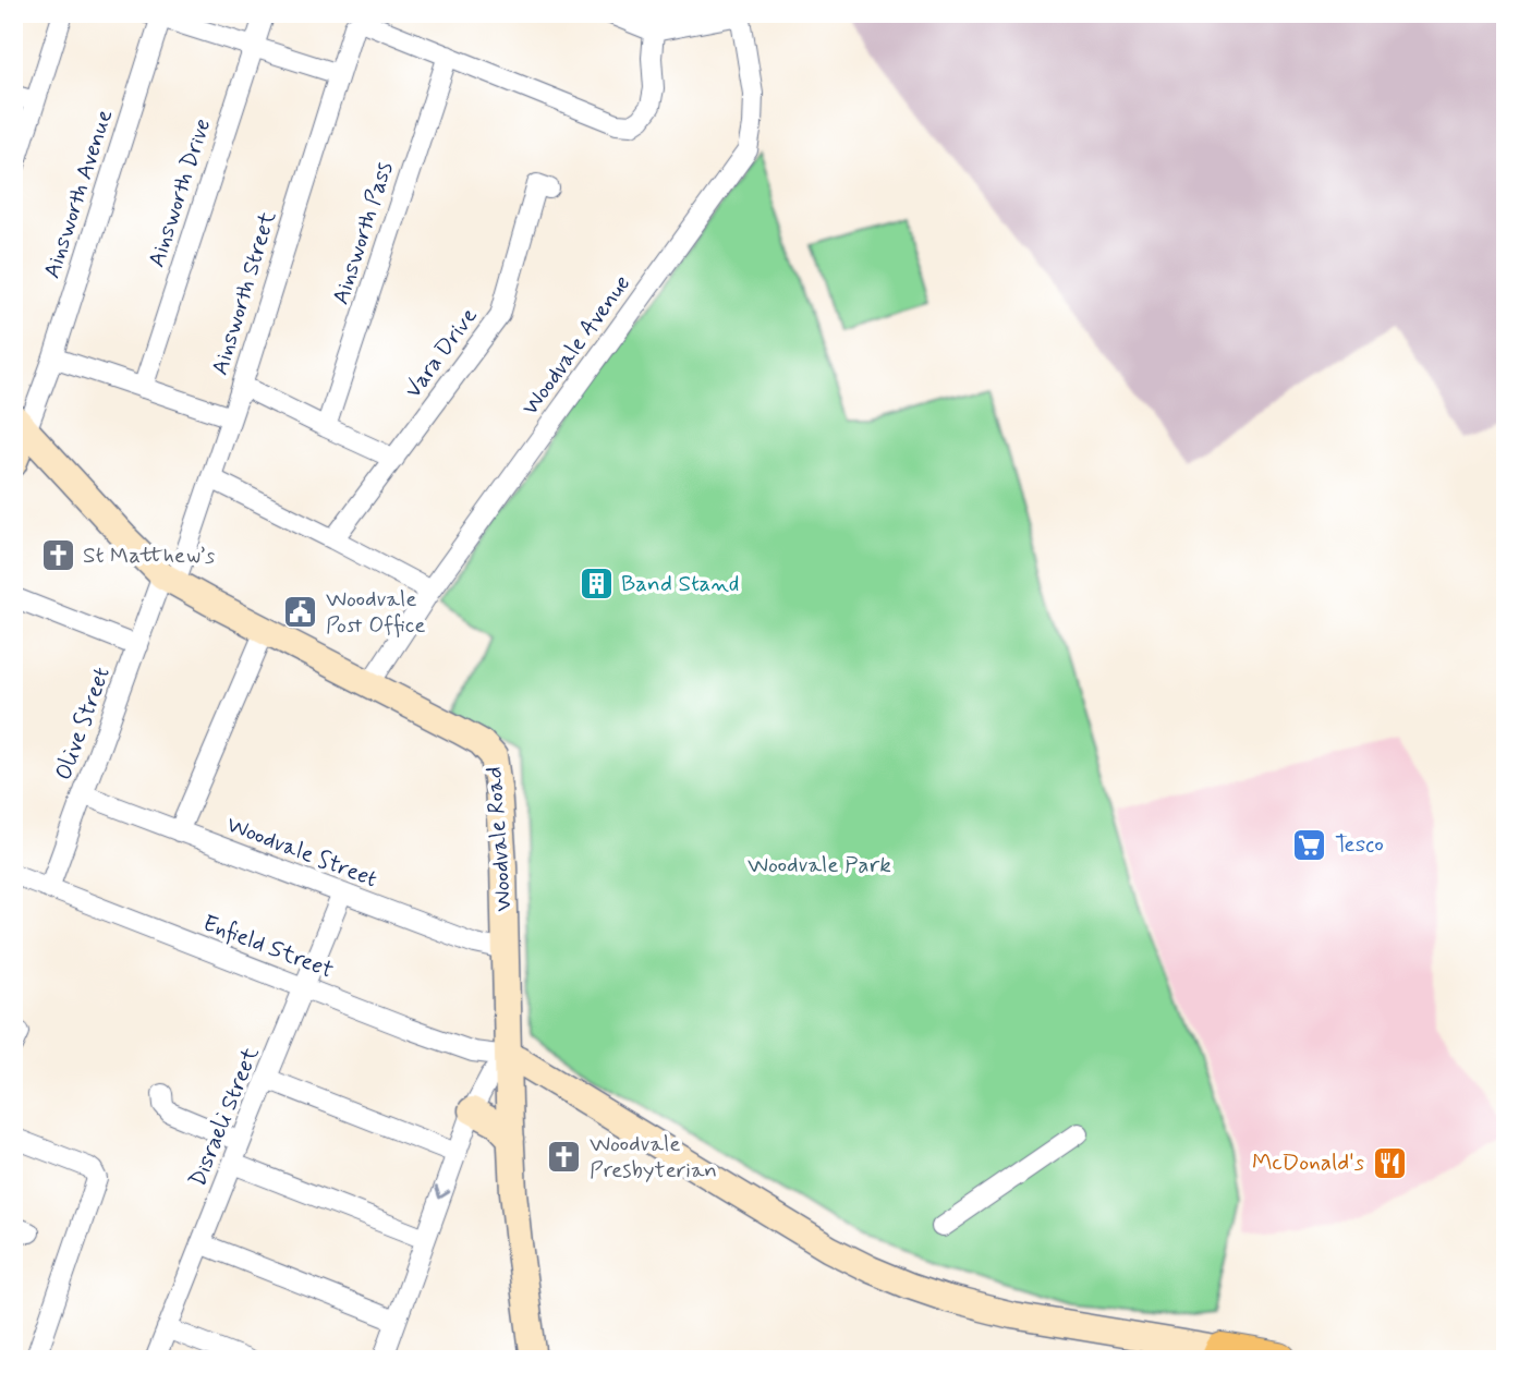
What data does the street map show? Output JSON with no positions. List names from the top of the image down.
{
  "streets": {
    "main road": ["Woodvale Road"],
    "street": [
      "Ainsworth Drive",
      "Ainsworth Avenue",
      "Ainsworth Pass",
      "Ainsworth Street",
      "Woodvale Avenue",
      "Vara Drive",
      "Olive Street",
      "Woodvale Street",
      "Enfield Street",
      "Disraeli Street"
    ]
  },
  "crossings": [
    ["Ainsworth Avenue", "Woodvale Road"],
    ["Ainsworth Pass", "Ainsworth Street"],
    ["Ainsworth Street", "Olive Street"],
    ["Ainsworth Street", "Woodvale Road"],
    ["Woodvale Avenue", "Woodvale Road"],
    ["Olive Street", "Woodvale Road"],
    ["Olive Street", "Woodvale Street"],
    ["Olive Street", "Enfield Street"],
    ["Woodvale Road", "Woodvale Street"],
    ["Woodvale Road", "Enfield Street"],
    ["Woodvale Street", "Disraeli Street"],
    ["Enfield Street", "Disraeli Street"]
  ],
  "parks": ["Woodvale Park"],
  "places": {
    "church": ["St Matthew’s", "Woodvale Presbyterian"],
    "building": ["Band Stand"],
    "public building": ["Woodvale Post Office"],
    "supermarket": ["Tesco"],
    "restaurant": ["McDonald's"]
  }
}
